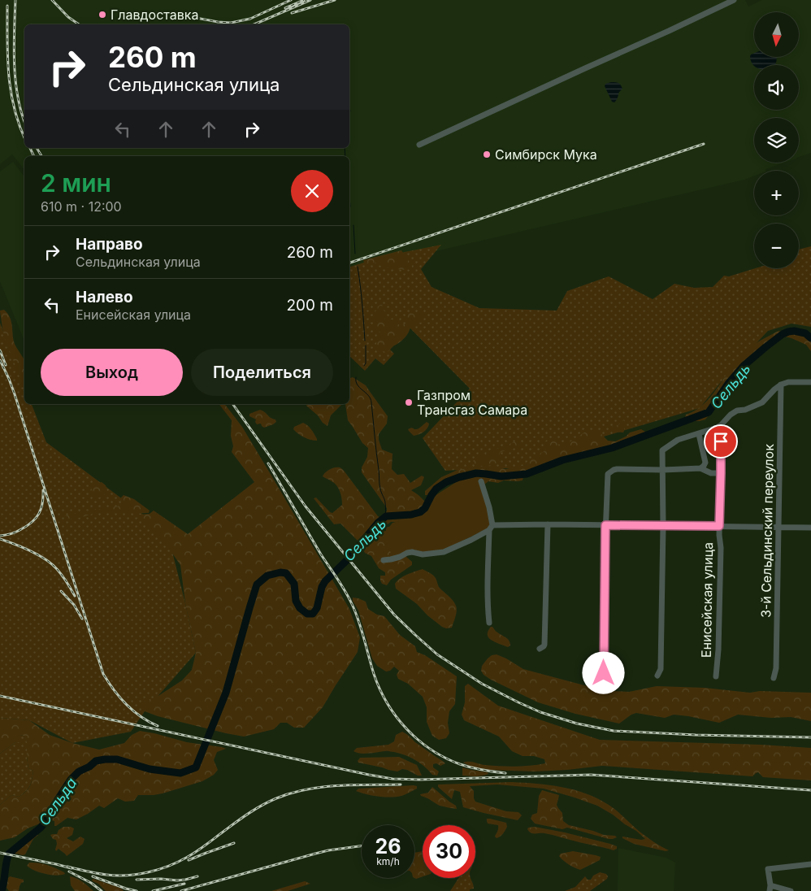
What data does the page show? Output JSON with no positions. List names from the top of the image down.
{
  "streets": {
    "street": ["3-й Сельдинский переулок", "Енисейская улица"]
  },
  "water": ["Сельдь", "Сельда"],
  "places": ["Главдоставка", "Симбирск Мука", "Газпром Трансгаз Самара"],
  "north": "bottom",
  "page": {
    "map_buttons": ["+", "−"],
    "turn": ["260 m", "Сельдинская улица"],
    "heading": ["2 мин", "610 m · 12:00"],
    "list": [
      {
        "name": "Направо",
        "note": "Сельдинская улица",
        "value": "260 m"
      },
      {
        "name": "Налево",
        "note": "Енисейская улица",
        "value": "200 m"
      }
    ],
    "buttons": ["Выход", "Поделиться"],
    "speed": "26 km/h",
    "limit": "30"
  }
}
